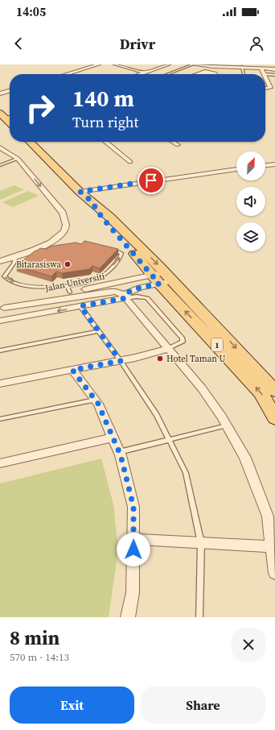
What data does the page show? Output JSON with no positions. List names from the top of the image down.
{
  "streets": {
    "main road": ["1"],
    "street": ["Jalan Universiti"]
  },
  "crossings": [
    ["Jalan Universiti", "1"]
  ],
  "places": ["Bitarasiswa", "Hotel Taman U"],
  "north": "top right",
  "page": {
    "status": "14:05",
    "header": "Drivr",
    "turn": ["140 m", "Turn right"],
    "heading": ["8 min", "570 m · 14:13"],
    "buttons": ["Exit", "Share"]
  }
}
